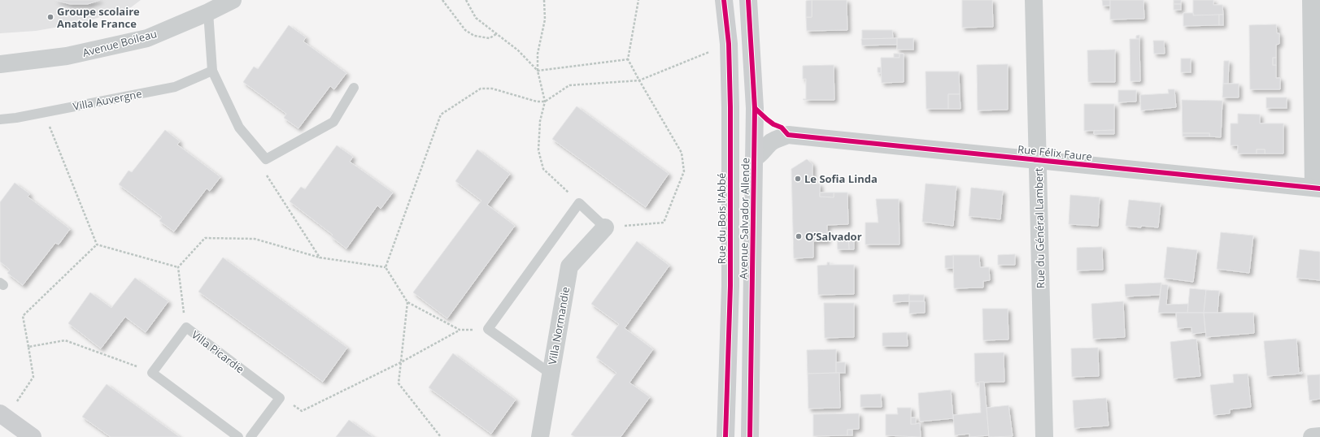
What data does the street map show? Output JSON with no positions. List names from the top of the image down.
{
  "streets": {
    "main road": ["Rue du Bois l'Abbé", "Avenue Salvador Allende"],
    "street": [
      "Avenue Boileau",
      "Rue Félix Faure",
      "Rue du Général Lambert",
      "Villa Normandie"
    ],
    "lane": ["Villa Auvergne", "Villa Picardie"]
  },
  "crossings": [
    ["Rue Félix Faure", "Avenue Salvador Allende"],
    ["Rue Félix Faure", "Rue du Général Lambert"]
  ],
  "places": ["Groupe scolaire Anatole France", "Le Sofia Linda", "O’Salvador"]
}
